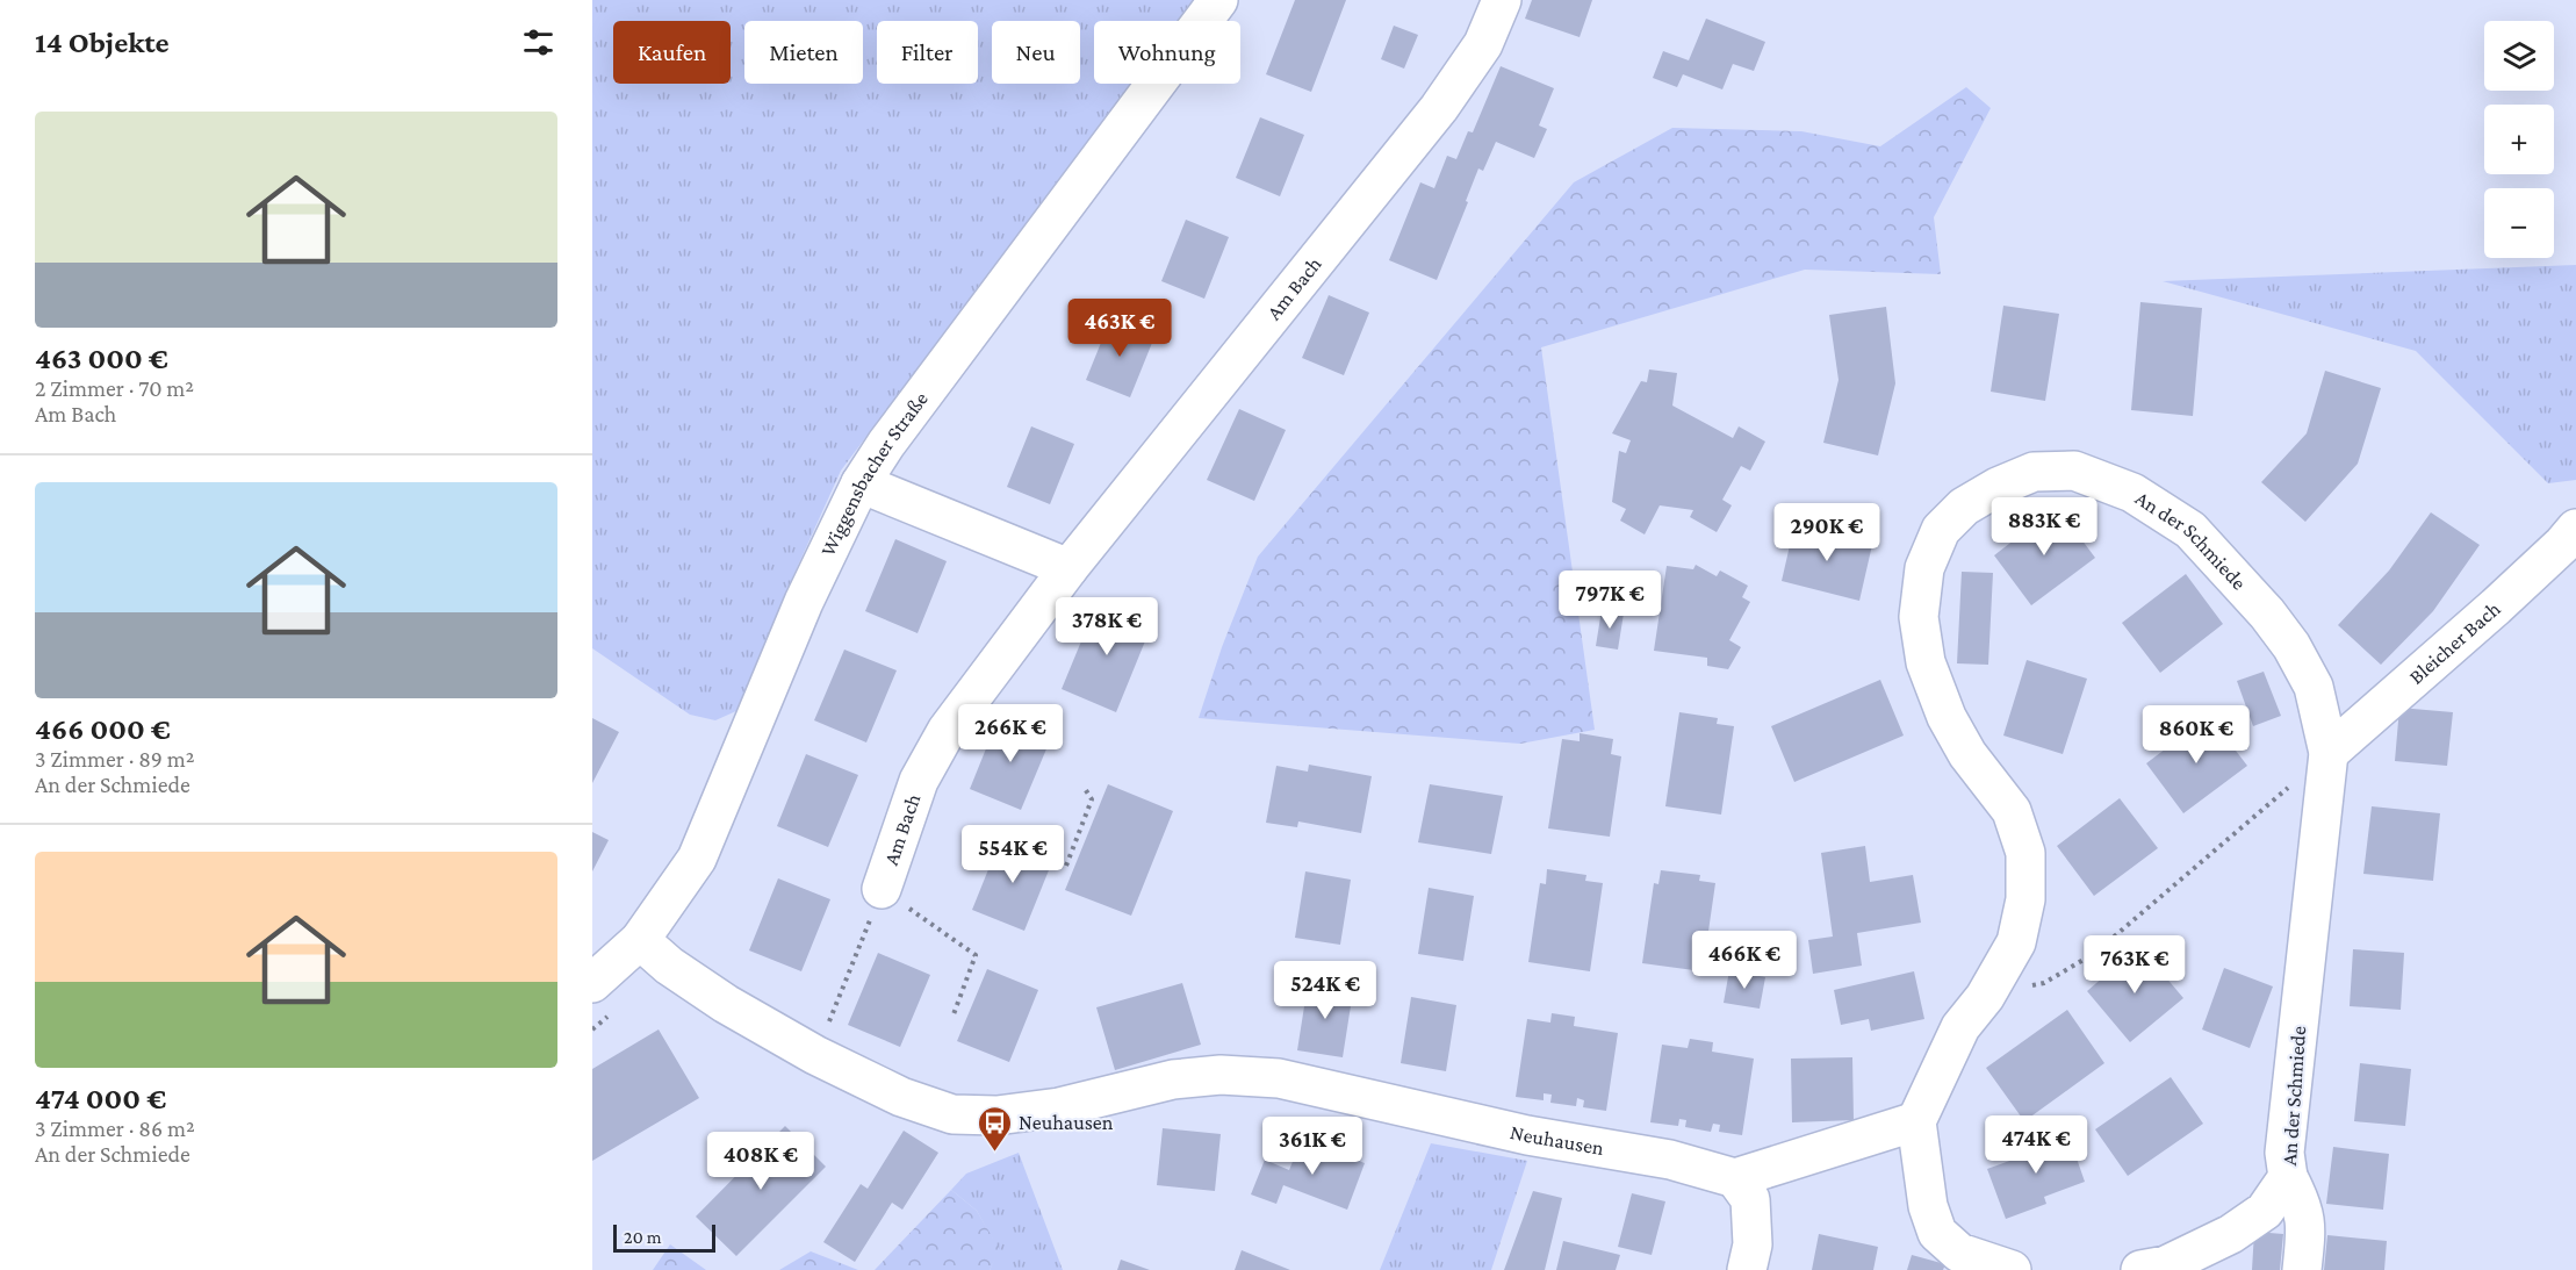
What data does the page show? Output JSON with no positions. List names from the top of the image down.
{
  "streets": {
    "street": [
      "Am Bach",
      "Wiggensbacher Straße",
      "An der Schmiede",
      "Bleicher Bach",
      "Neuhausen"
    ]
  },
  "crossings": [
    ["Wiggensbacher Straße", "Neuhausen"],
    ["An der Schmiede", "Bleicher Bach"]
  ],
  "places": {
    "bus stop": ["Neuhausen"]
  },
  "scale_bar": "20 m",
  "page": {
    "heading": "14 Objekte",
    "map_buttons": ["+", "−"],
    "chip": [
      "Kaufen",
      "Mieten",
      "Filter",
      "Neu",
      "Wohnung"
    ],
    "list": [
      {
        "name": "463 000 €",
        "note": "2 Zimmer · 70 m² · Am Bach"
      },
      {
        "name": "466 000 €",
        "note": "3 Zimmer · 89 m² · An der Schmiede"
      },
      {
        "name": "474 000 €",
        "note": "3 Zimmer · 86 m² · An der Schmiede"
      }
    ],
    "price": [
      "463K €",
      "883K €",
      "290K €",
      "797K €",
      "378K €",
      "266K €",
      "860K €",
      "554K €",
      "466K €",
      "763K €",
      "524K €",
      "474K €",
      "361K €",
      "408K €"
    ],
    "scale": "20 m"
  }
}
